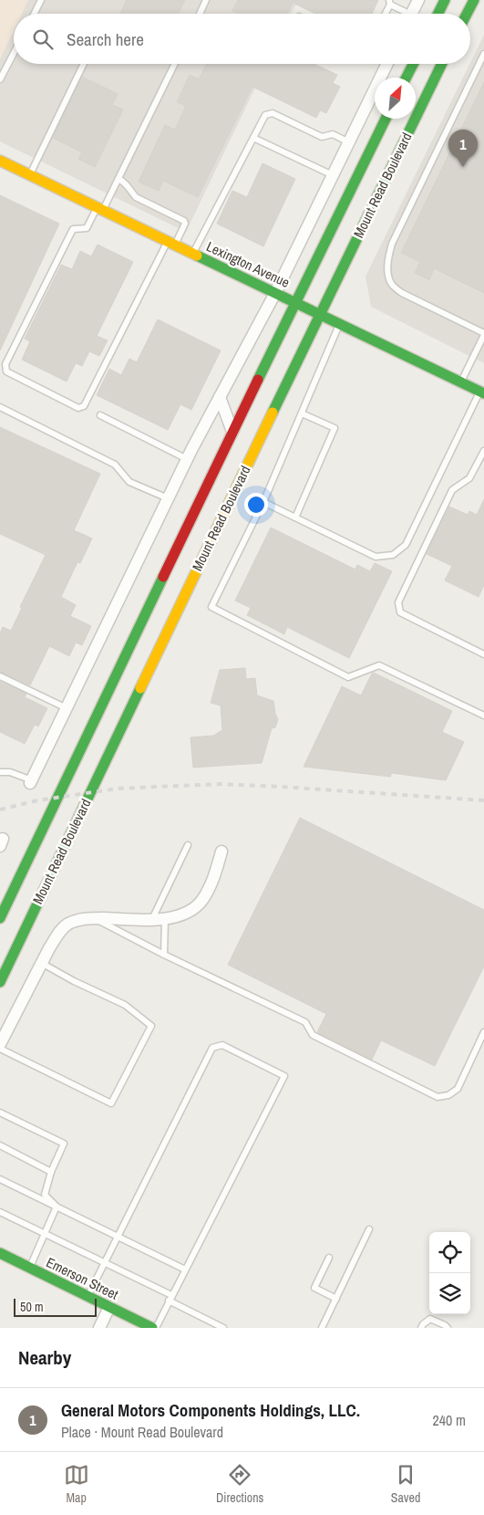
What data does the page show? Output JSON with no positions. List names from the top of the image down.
{
  "streets": {
    "main road": ["Mount Read Boulevard", "Lexington Avenue", "Emerson Street"]
  },
  "crossings": [
    ["Mount Read Boulevard", "Lexington Avenue"]
  ],
  "scale_bar": "50 m",
  "north": "top right",
  "page": {
    "search": "Search here",
    "pins": "1",
    "scale": "50 m",
    "heading": "Nearby",
    "list": [
      {
        "mark": "1",
        "name": "General Motors Components Holdings, LLC.",
        "note": "Place · Mount Read Boulevard",
        "value": "240 m"
      }
    ],
    "nav": ["Map", "Directions", "Saved"]
  }
}
